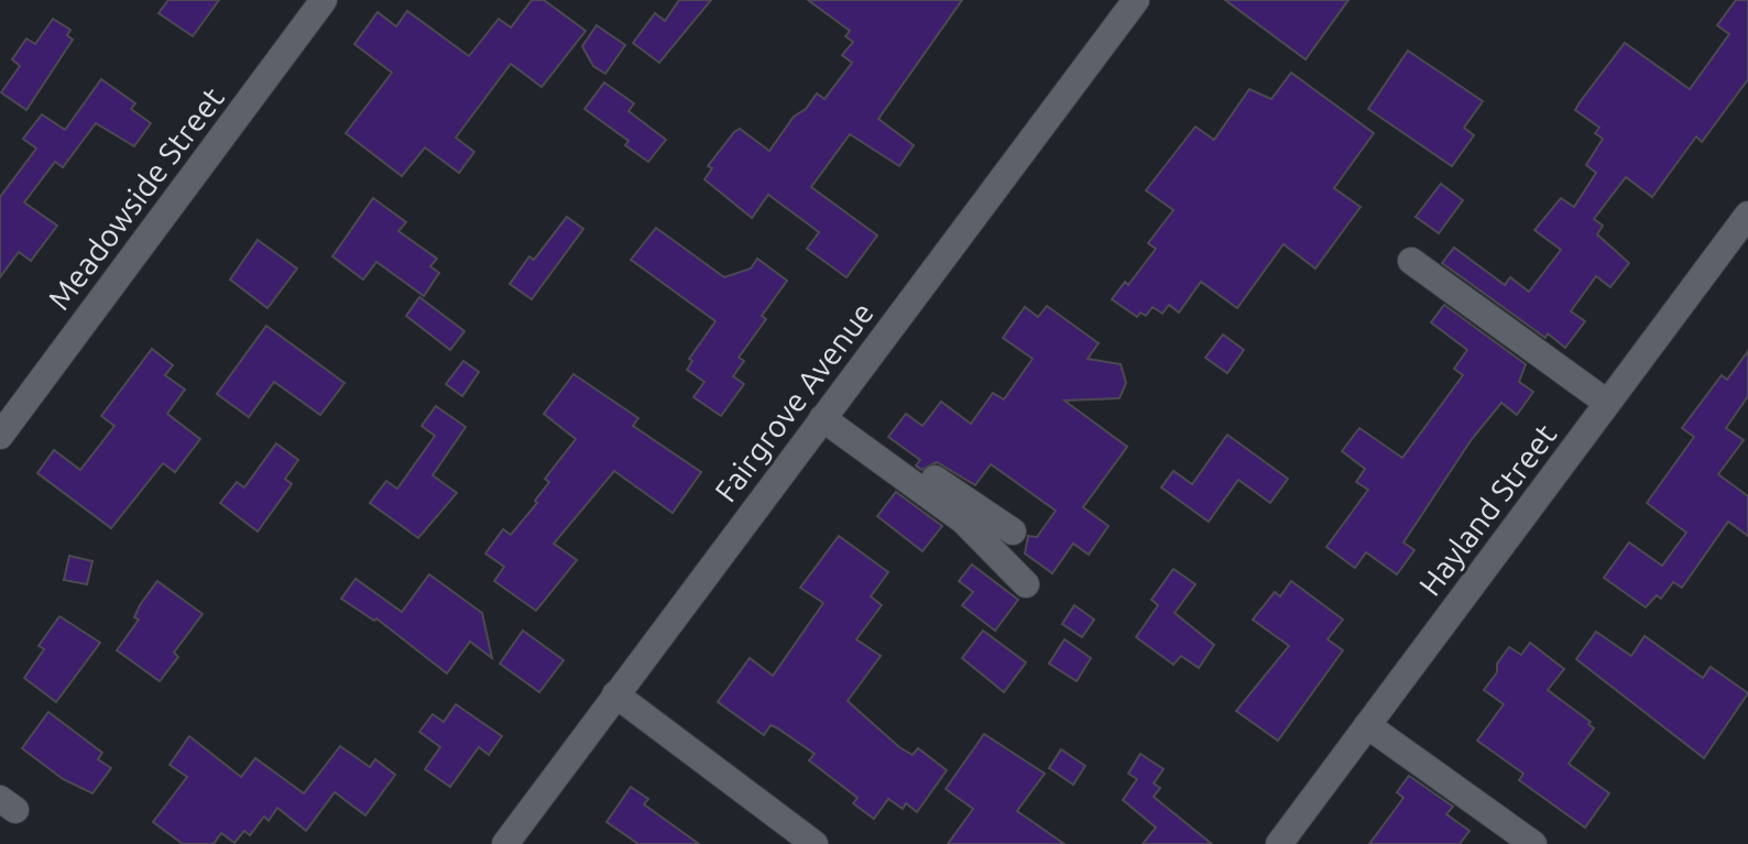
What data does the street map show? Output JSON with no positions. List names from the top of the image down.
{
  "streets": {
    "street": ["Meadowside Street", "Fairgrove Avenue", "Hayland Street"]
  }
}
